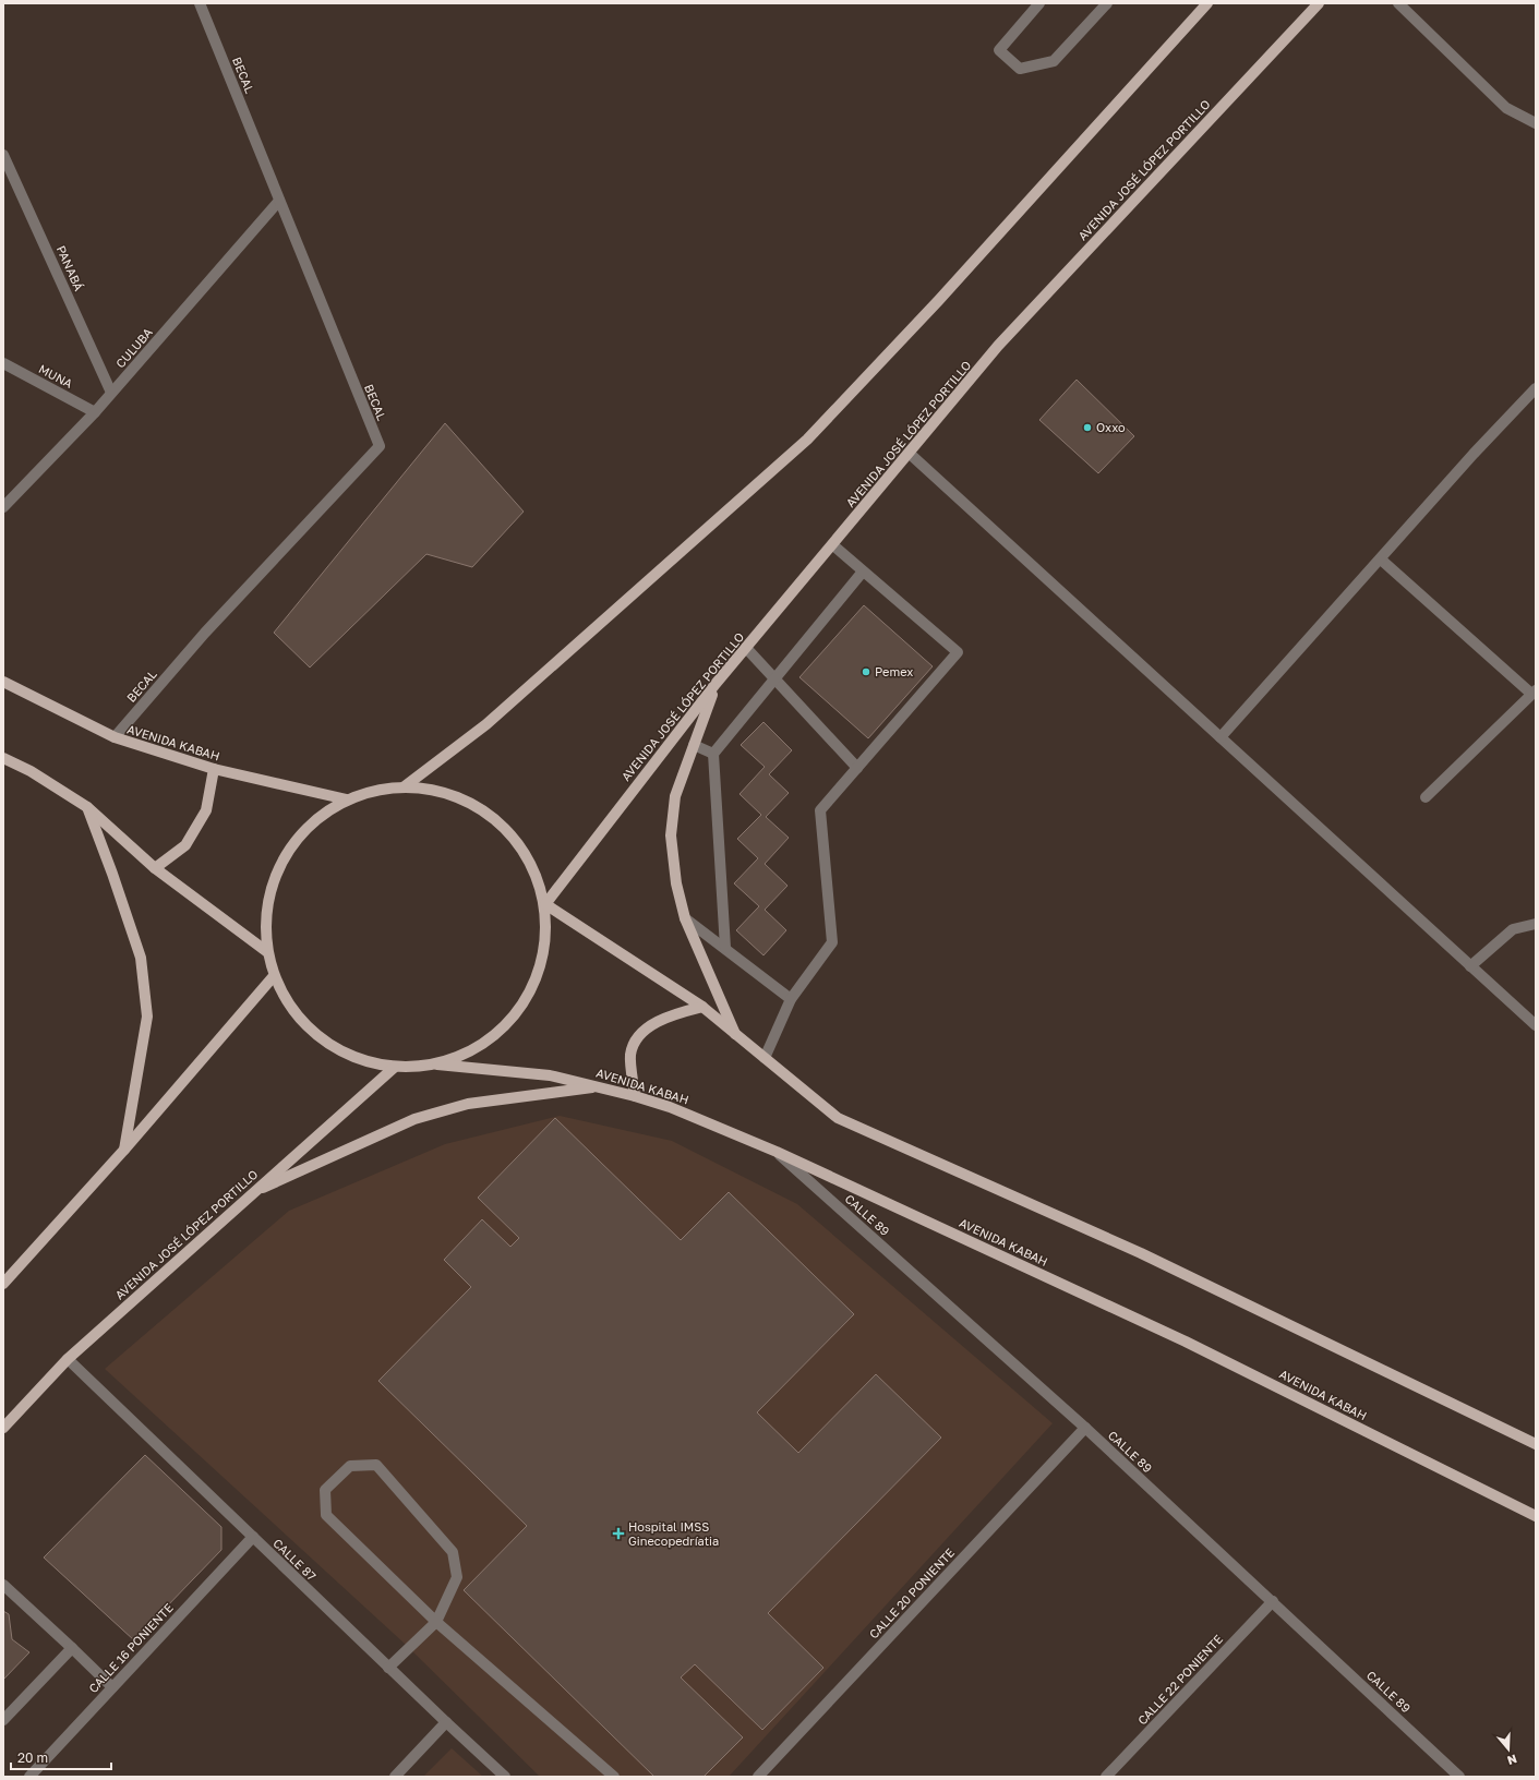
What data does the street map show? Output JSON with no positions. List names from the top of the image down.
{
  "streets": {
    "main road": ["AVENIDA JOSÉ LÓPEZ PORTILLO", "AVENIDA KABAH"],
    "street": [
      "BECAL",
      "PANABÁ",
      "CULUBA",
      "MUNA",
      "CALLE 89",
      "CALLE 87",
      "CALLE 20 PONIENTE",
      "CALLE 16 PONIENTE",
      "CALLE 22 PONIENTE"
    ]
  },
  "crossings": [
    ["BECAL", "CULUBA"],
    ["BECAL", "AVENIDA KABAH"],
    ["AVENIDA JOSÉ LÓPEZ PORTILLO", "CALLE 87"],
    ["PANABÁ", "CULUBA"],
    ["CULUBA", "MUNA"],
    ["AVENIDA KABAH", "CALLE 89"],
    ["CALLE 89", "CALLE 20 PONIENTE"],
    ["CALLE 89", "CALLE 22 PONIENTE"],
    ["CALLE 87", "CALLE 16 PONIENTE"]
  ],
  "places": {
    "other": ["Oxxo", "Pemex"],
    "health": ["Hospital IMSS Ginecopedríatia"]
  },
  "scale_bar": "20 m",
  "north": "bottom"
}
